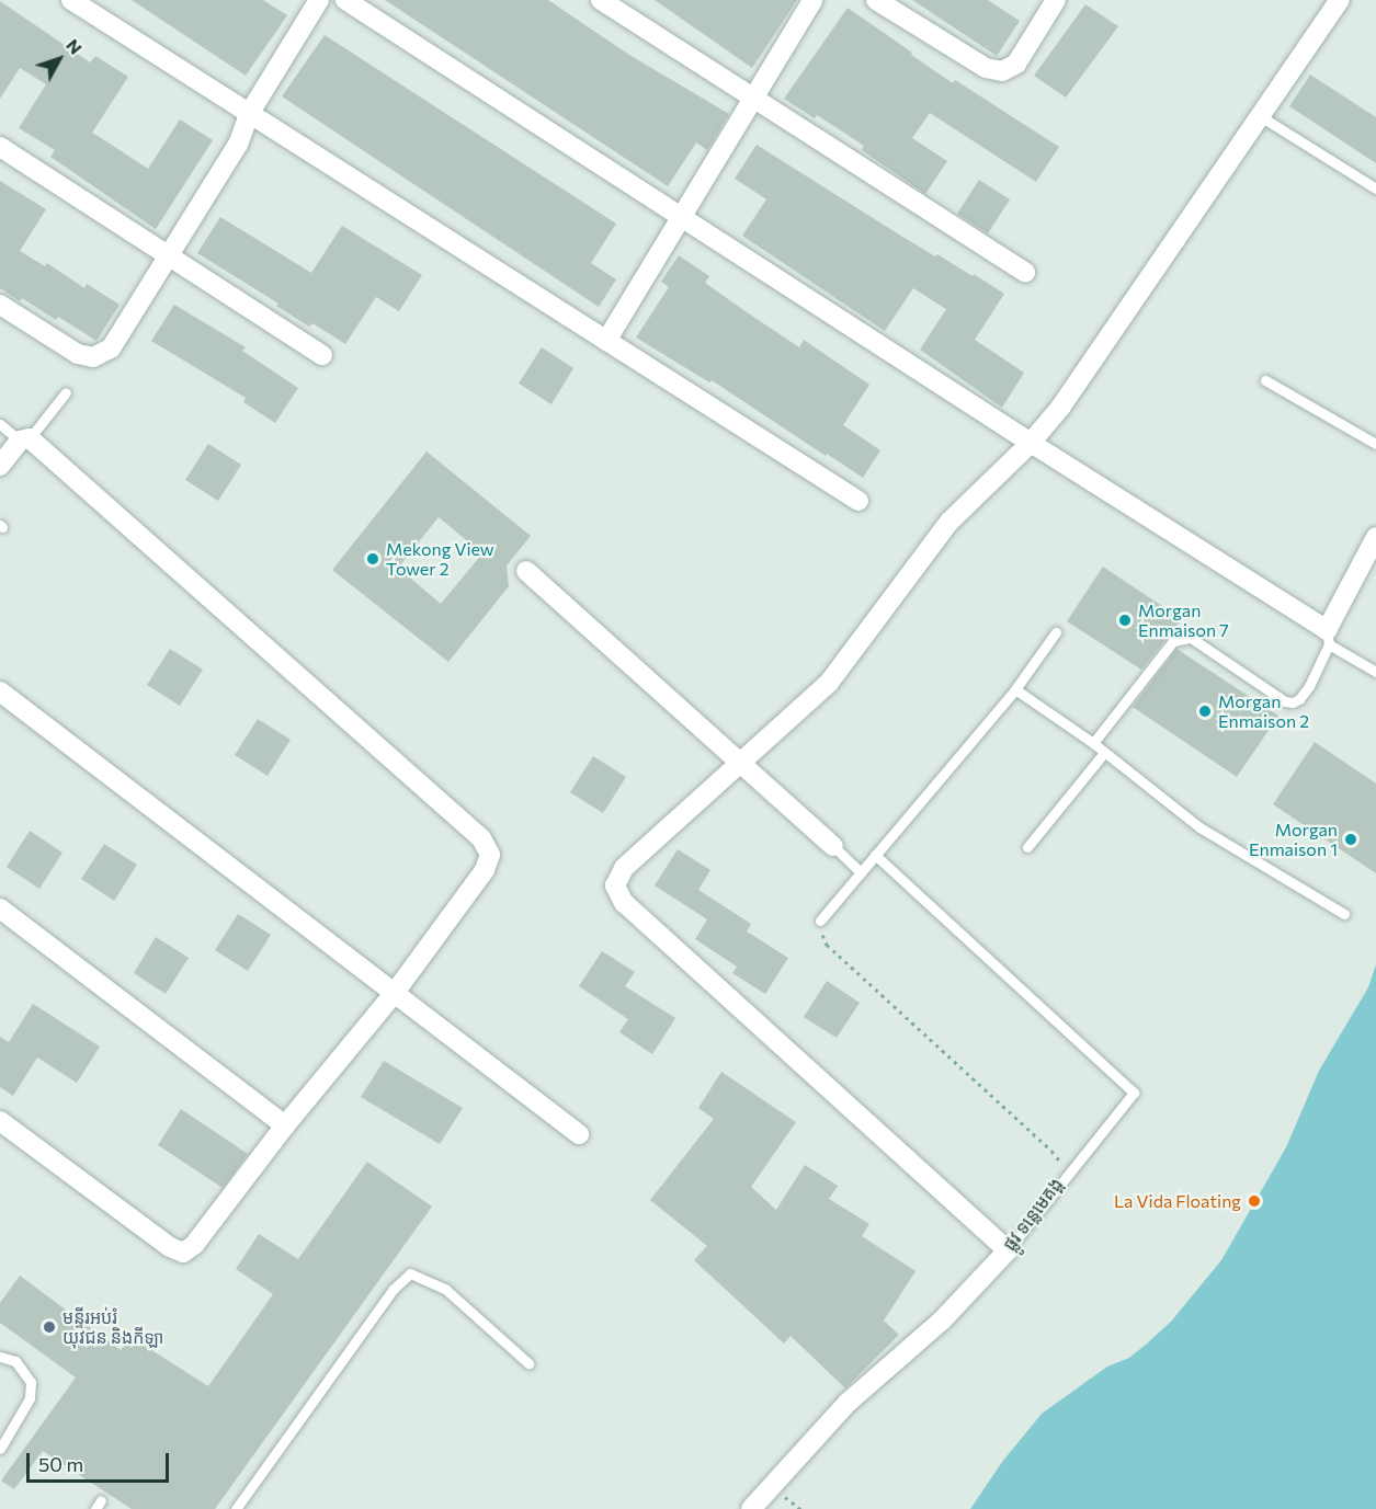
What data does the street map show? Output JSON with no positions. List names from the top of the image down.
{
  "streets": {
    "street": ["ផ្លូវ ទន្លេមេគង្គ"]
  },
  "places": [
    "Mekong View Tower 2",
    "Morgan Enmaison 7",
    "Morgan Enmaison 2",
    "Morgan Enmaison 1",
    "La Vida Floating",
    "មន្ទីរអប់រំ យុវជន និងកីឡា"
  ],
  "scale_bar": "50 m",
  "north": "top right"
}
